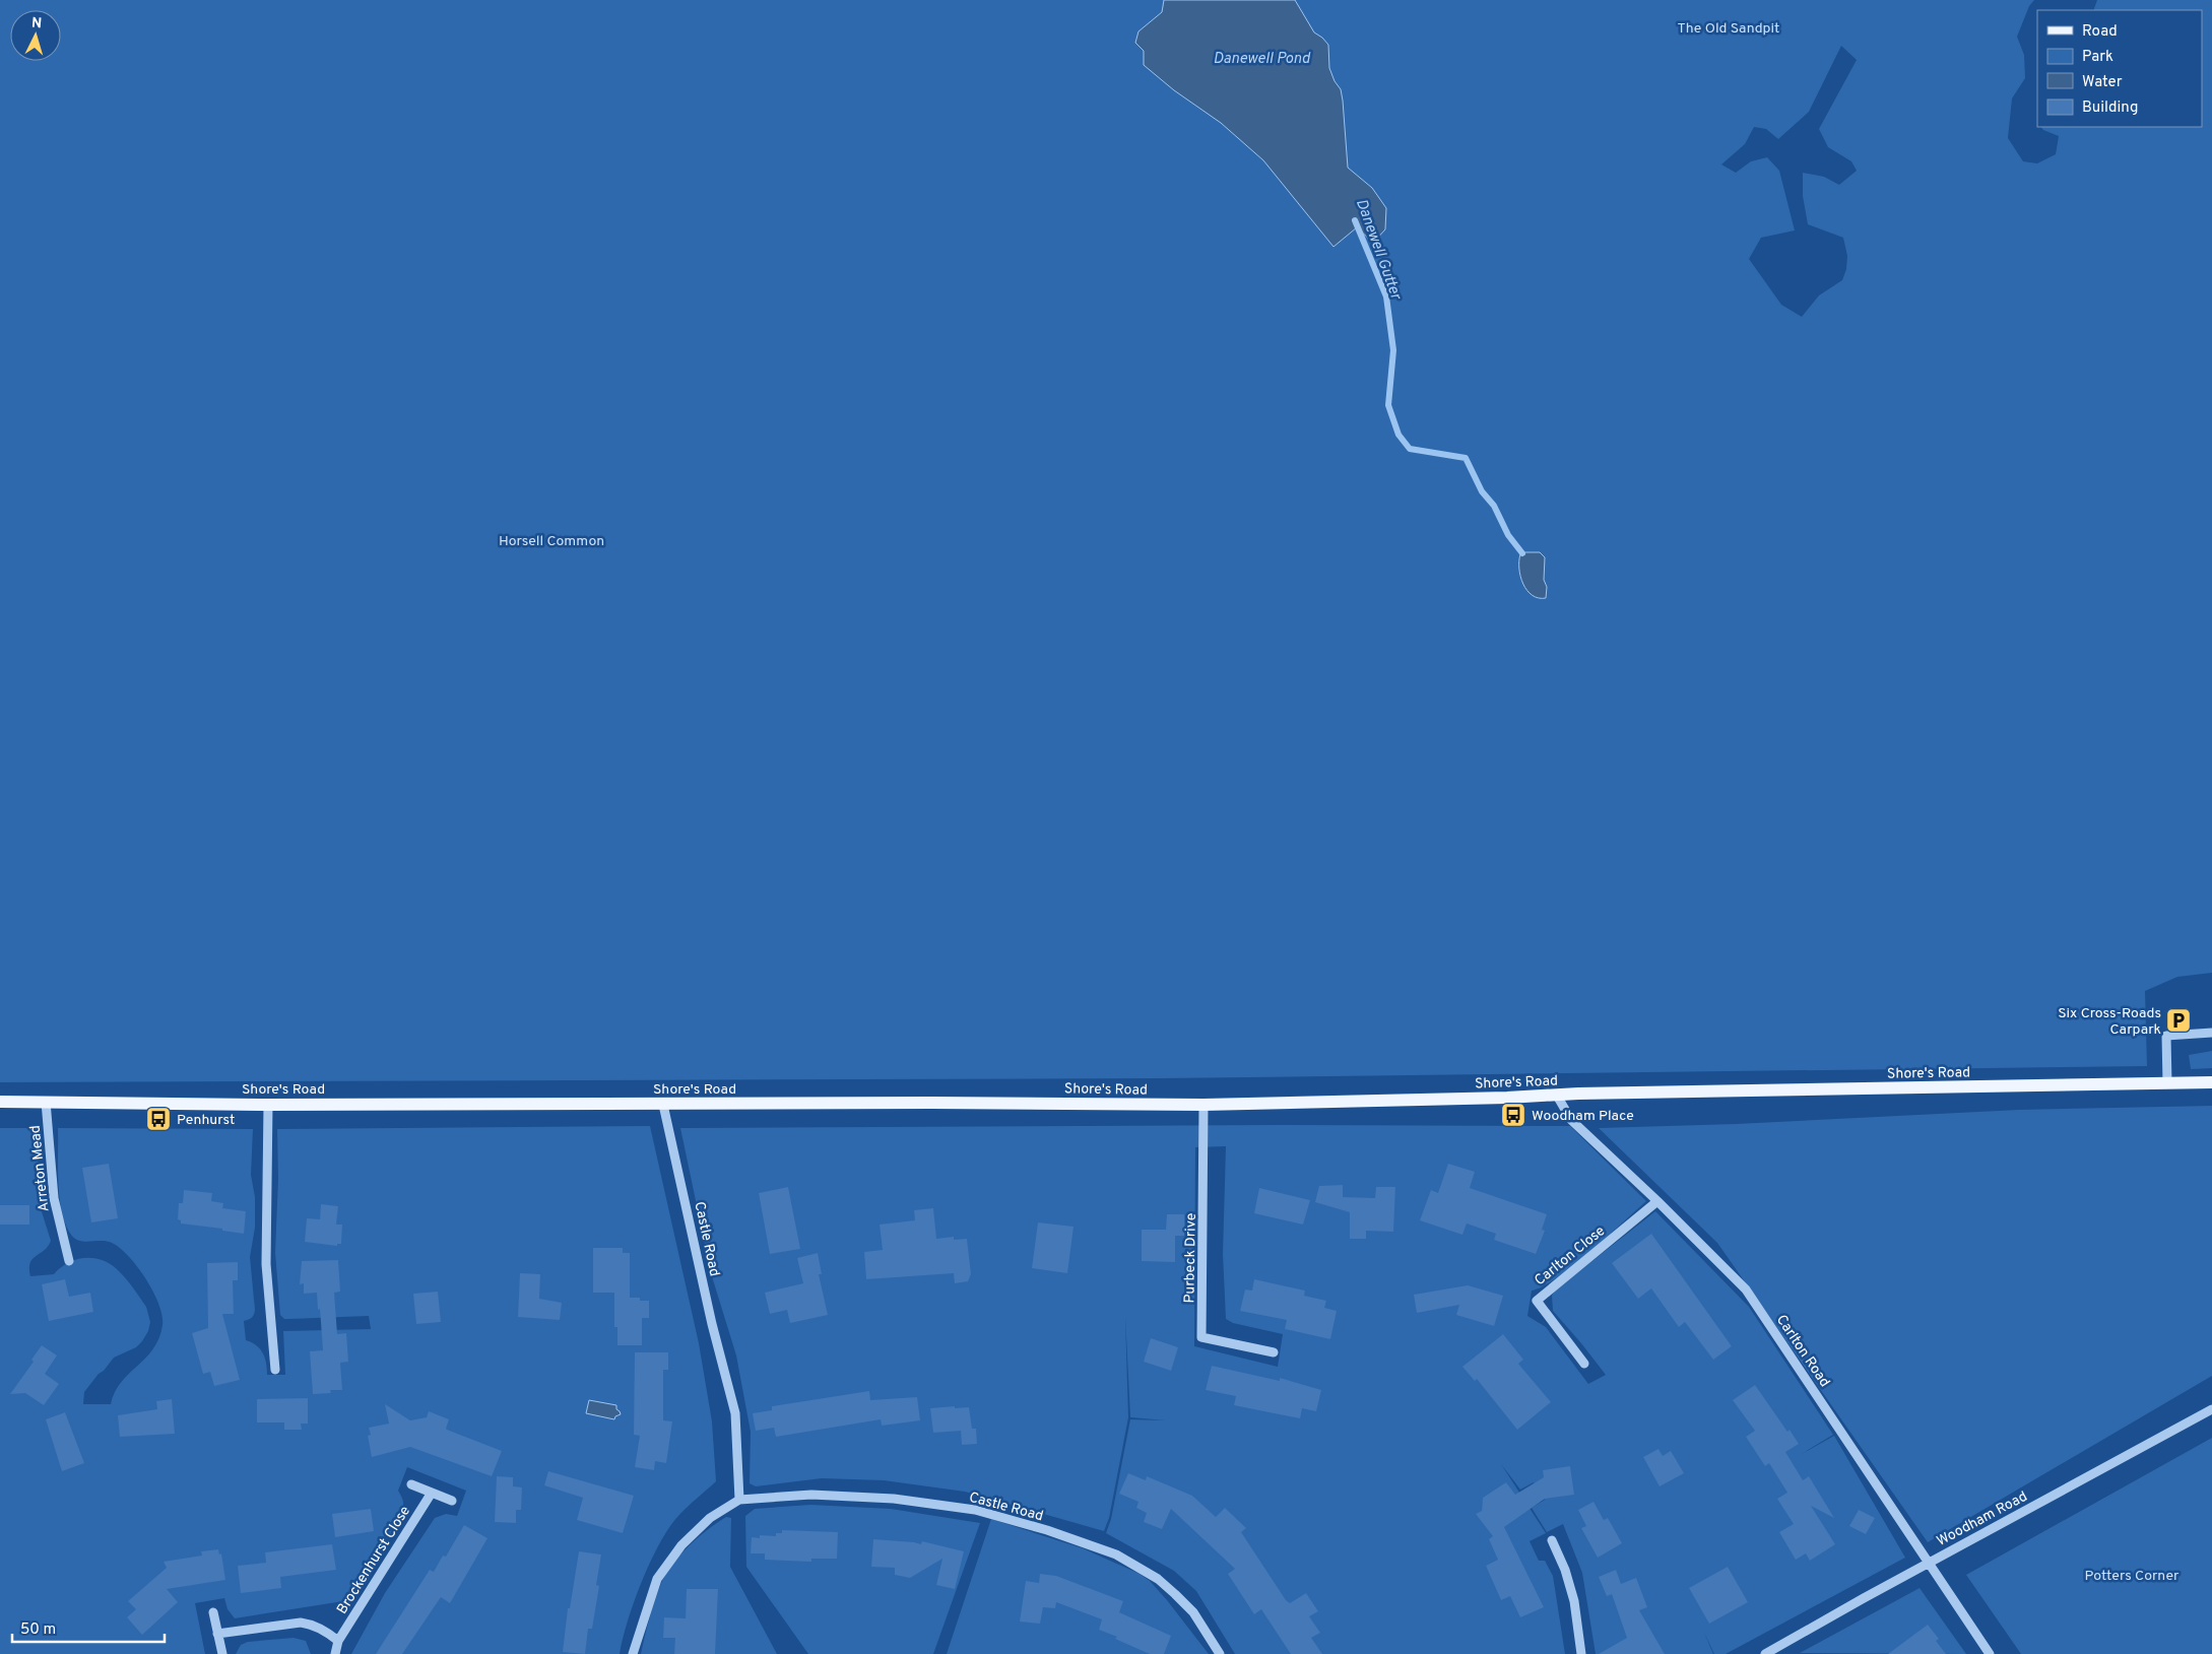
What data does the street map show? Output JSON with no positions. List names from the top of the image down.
{
  "streets": {
    "main road": ["Shore's Road"],
    "street": [
      "Arreton Mead",
      "Castle Road",
      "Carlton Close",
      "Purbeck Drive",
      "Carlton Road",
      "Woodham Road",
      "Brockenhurst Close"
    ]
  },
  "crossings": [
    ["Shore's Road", "Arreton Mead"],
    ["Shore's Road", "Castle Road"],
    ["Shore's Road", "Purbeck Drive"],
    ["Shore's Road", "Carlton Road"],
    ["Carlton Close", "Carlton Road"],
    ["Carlton Road", "Woodham Road"]
  ],
  "water": ["Danewell Pond", "Danewell Gutter"],
  "parks": ["The Old Sandpit", "Horsell Common", "Potters Corner"],
  "places": {
    "parking": ["Six Cross-Roads Carpark"],
    "bus stop": ["Woodham Place", "Penhurst"]
  },
  "legend": [
    "Road",
    "Park",
    "Water",
    "Building"
  ],
  "scale_bar": "50 m",
  "north": "top"
}
